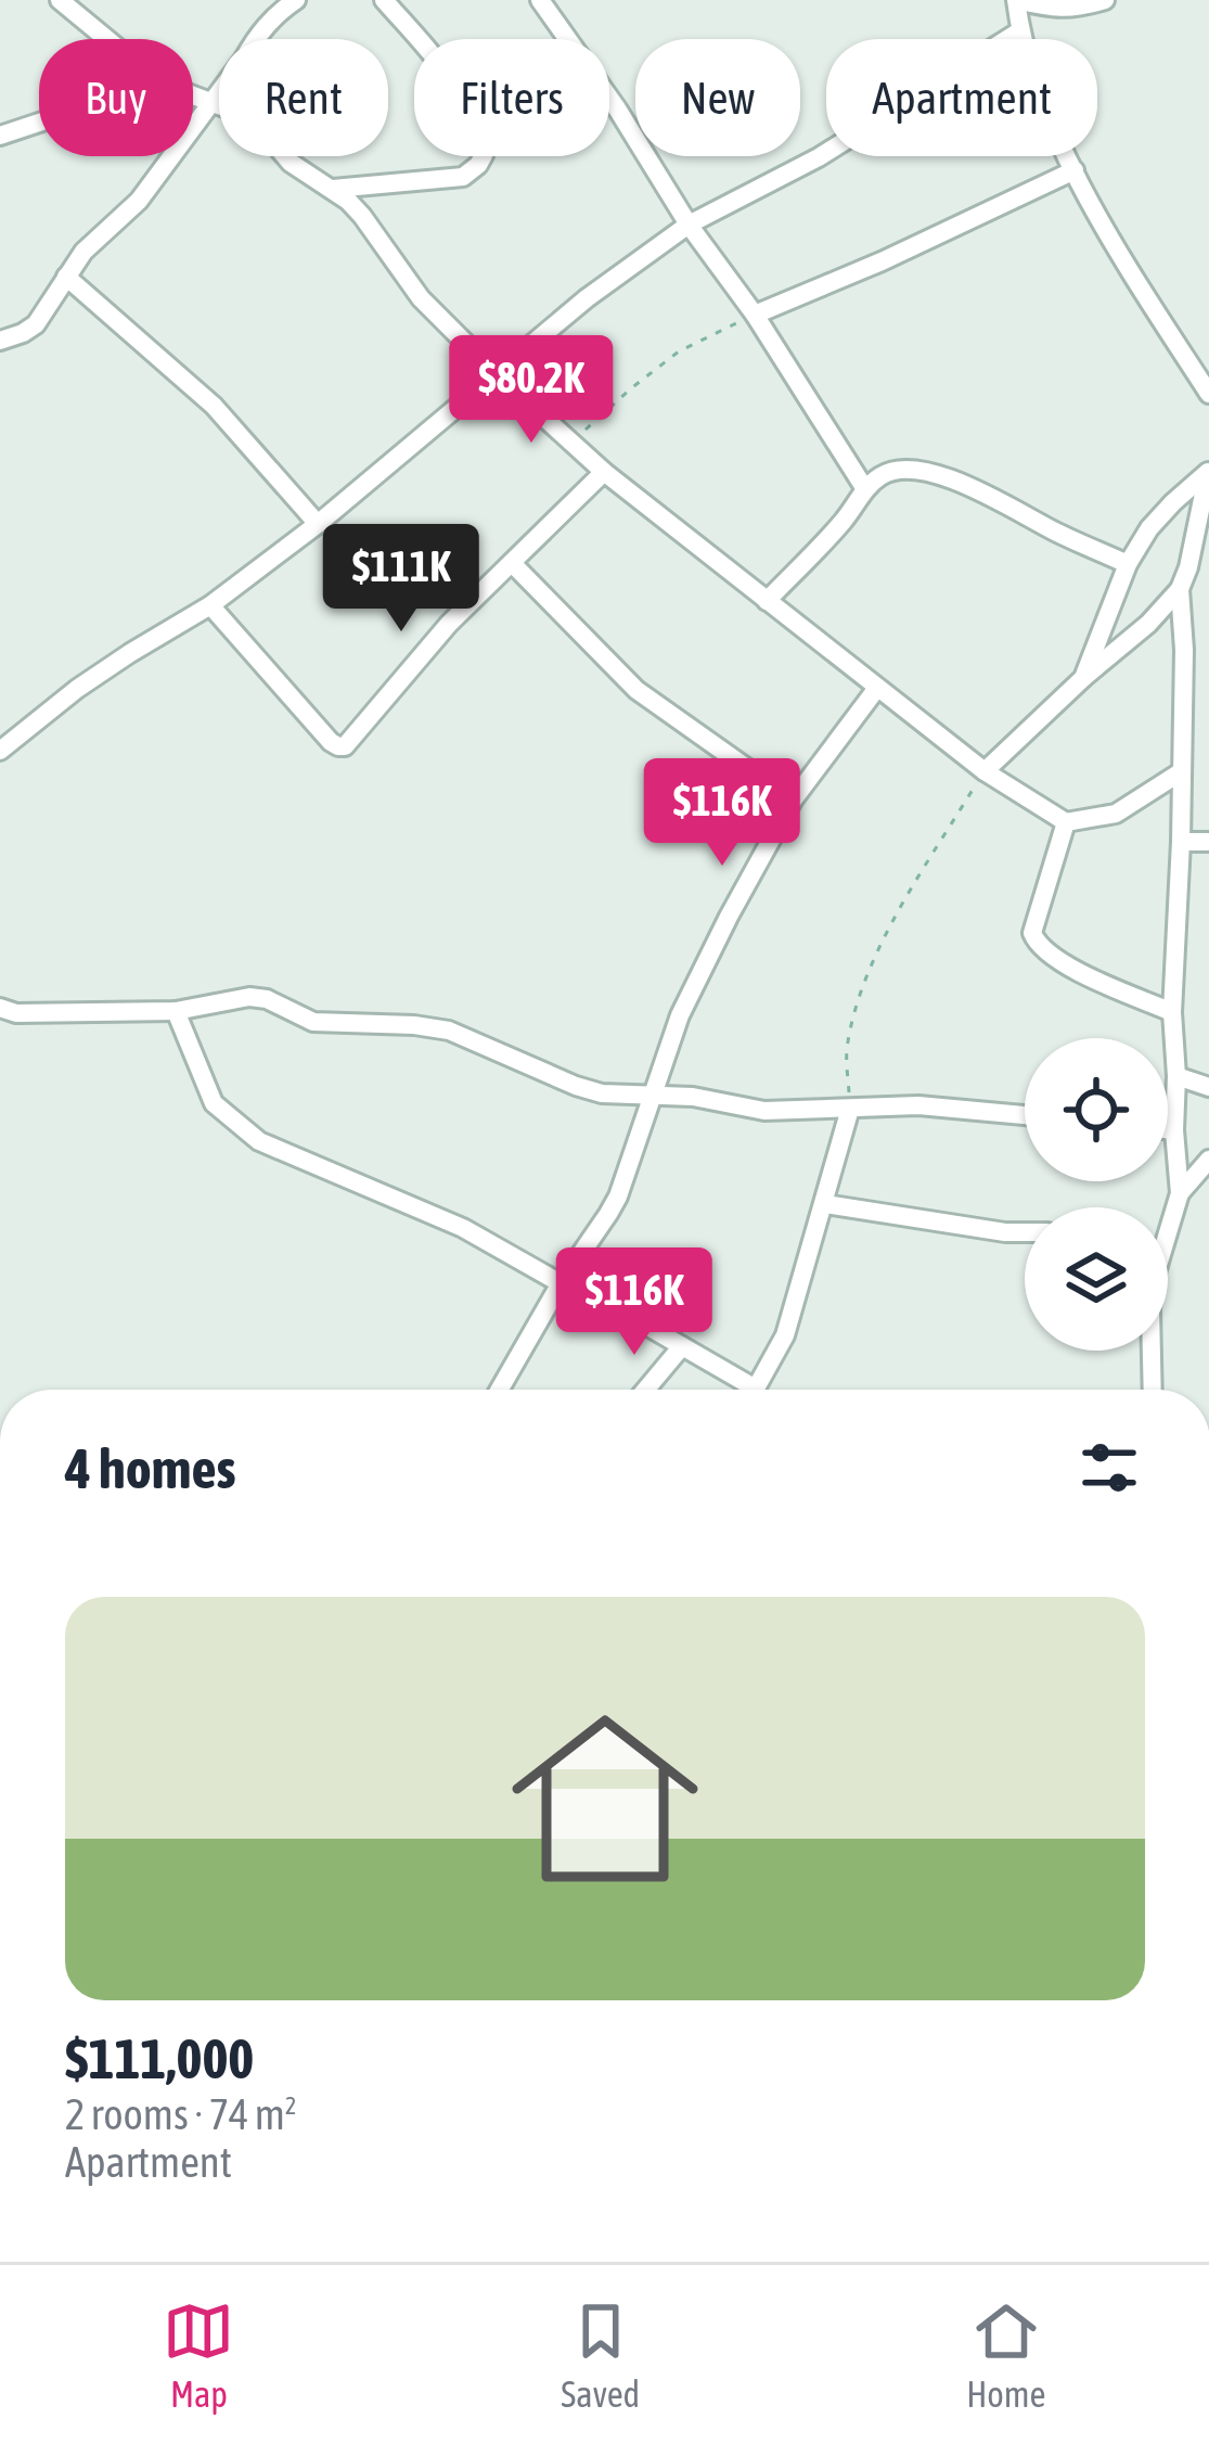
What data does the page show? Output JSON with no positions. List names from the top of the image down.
{
  "page": {
    "chip": [
      "Buy",
      "Rent",
      "Filters",
      "New",
      "Apartment"
    ],
    "price": [
      "$80.2K",
      "$111K",
      "$116K",
      "$116K"
    ],
    "heading": "4 homes",
    "list": [
      {
        "name": "$111,000",
        "note": "2 rooms · 74 m² · Apartment"
      }
    ],
    "tabs": ["Map", "Saved", "Home"]
  }
}
